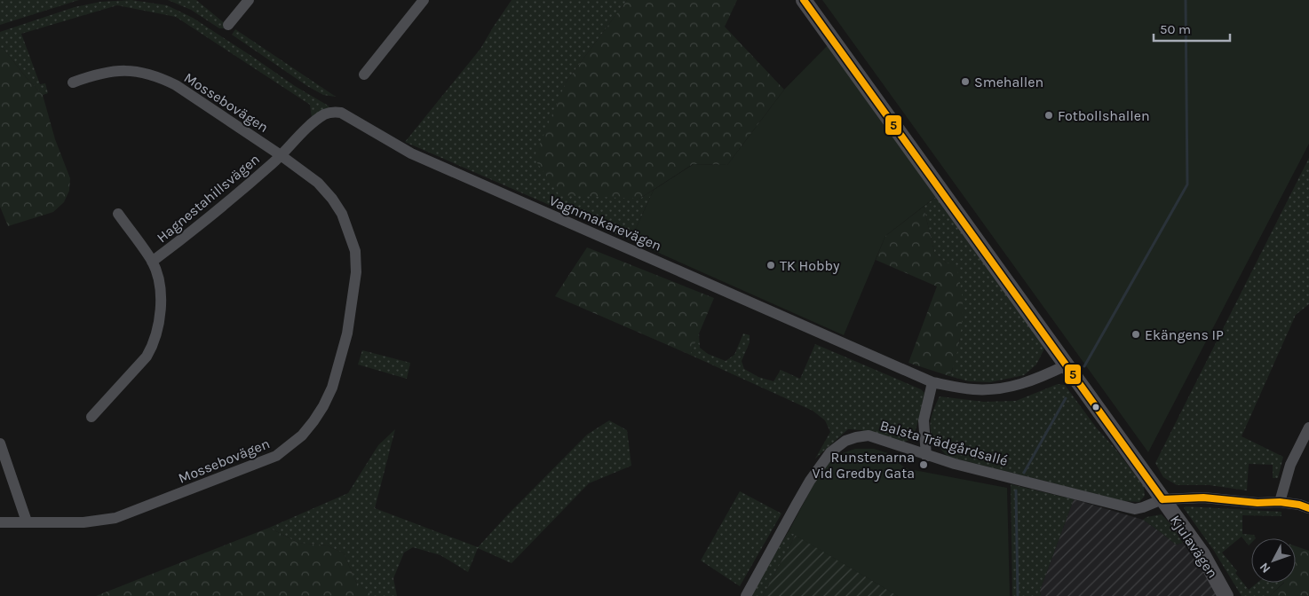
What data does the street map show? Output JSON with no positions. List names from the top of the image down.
{
  "streets": {
    "street": [
      "Mossebovägen",
      "Hagnestahillsvägen",
      "Vagnmakarevägen",
      "Balsta Trädgårdsallé",
      "Kjulavägen"
    ]
  },
  "crossings": [
    ["Mossebovägen", "Hagnestahillsvägen"],
    ["Mossebovägen", "Vagnmakarevägen"],
    ["Hagnestahillsvägen", "Vagnmakarevägen"],
    ["Vagnmakarevägen", "Kjulavägen"],
    ["Balsta Trädgårdsallé", "Kjulavägen"]
  ],
  "places": [
    "Smehallen",
    "Fotbollshallen",
    "TK Hobby",
    "Ekängens IP",
    "Runstenarna Vid Gredby Gata"
  ],
  "lines": ["transit line 5"],
  "scale_bar": "50 m",
  "north": "bottom left"
}
